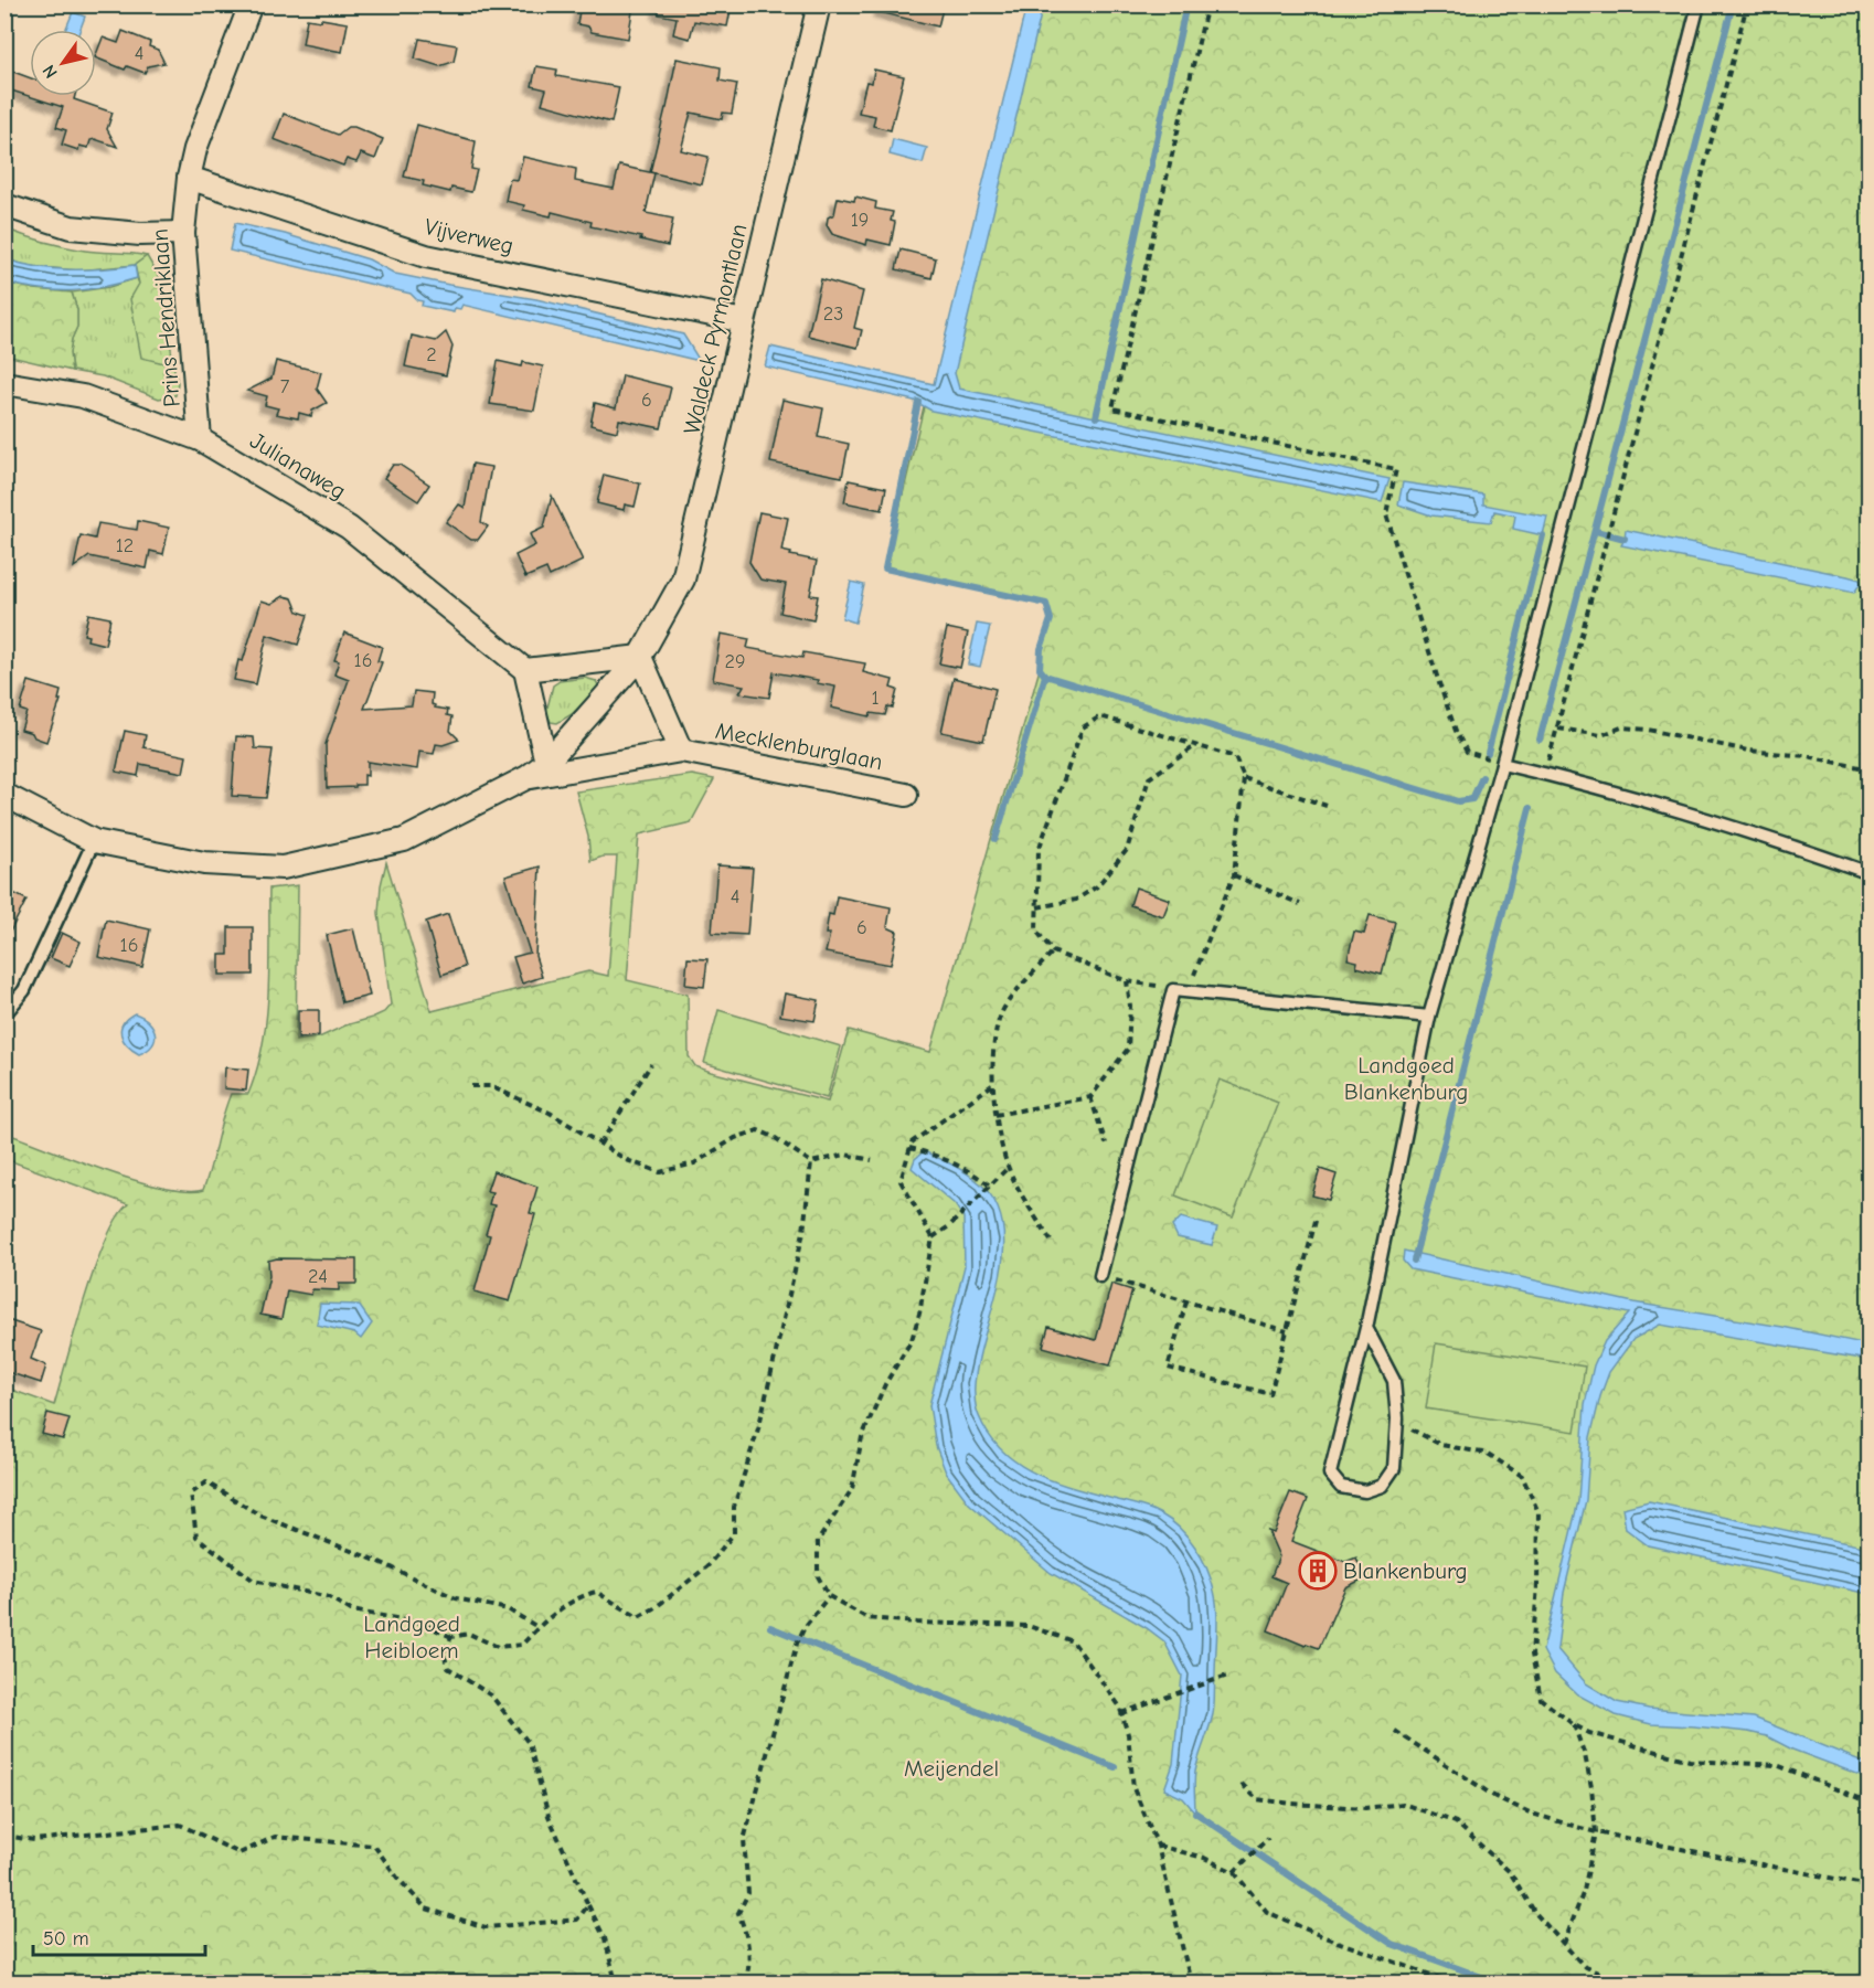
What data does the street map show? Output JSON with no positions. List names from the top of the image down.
{
  "streets": {
    "street": [
      "Vijverweg",
      "Prins Hendriklaan",
      "Waldeck Pyrmontlaan",
      "Julianaweg",
      "Mecklenburglaan"
    ]
  },
  "crossings": [
    ["Vijverweg", "Prins Hendriklaan"],
    ["Vijverweg", "Waldeck Pyrmontlaan"],
    ["Prins Hendriklaan", "Julianaweg"],
    ["Waldeck Pyrmontlaan", "Mecklenburglaan"]
  ],
  "parks": ["Landgoed Blankenburg", "Landgoed Heibloem", "Meijendel"],
  "places": {
    "building": ["Blankenburg"]
  },
  "house_numbers": [
    "4",
    "19",
    "23",
    "2",
    "7",
    "6",
    "12",
    "16",
    "29",
    "1",
    "4",
    "6",
    "16",
    "24"
  ],
  "scale_bar": "50 m",
  "north": "bottom left"
}
